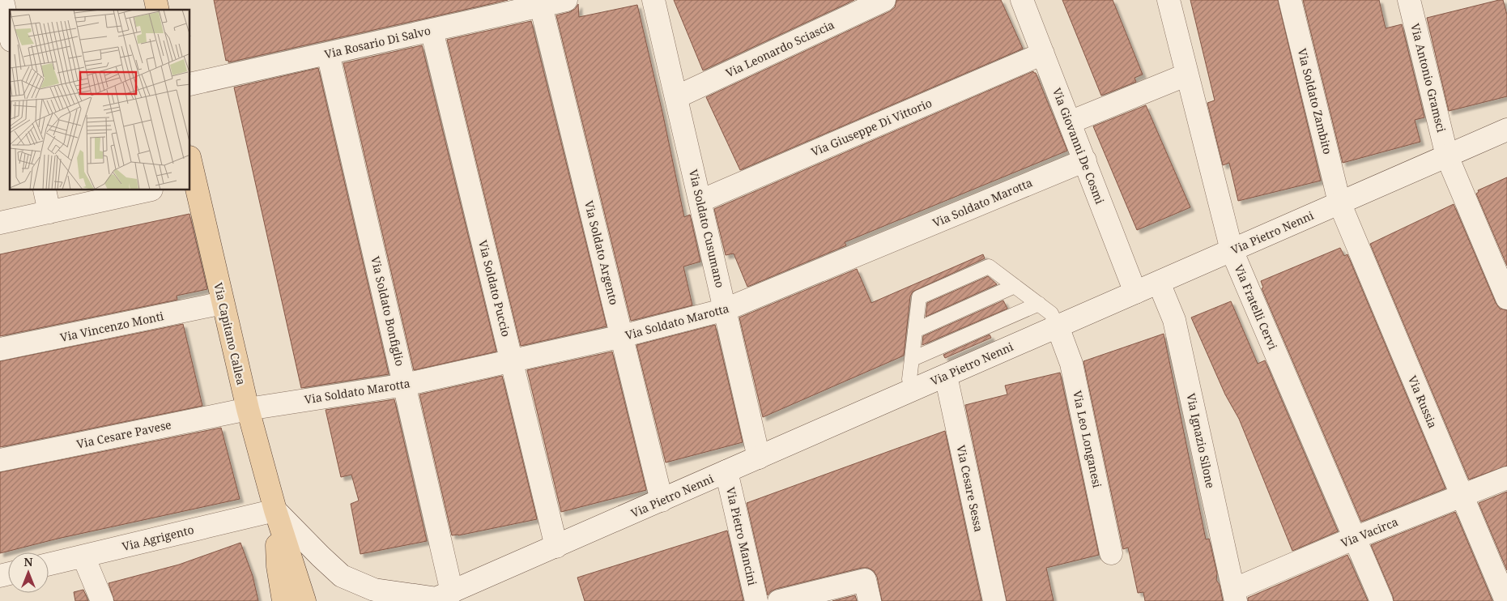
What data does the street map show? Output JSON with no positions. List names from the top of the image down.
{
  "streets": {
    "main road": ["Via Capitano Callea"],
    "street": [
      "Via Rosario Di Salvo",
      "Via Leonardo Sciascia",
      "Via Antonio Gramsci",
      "Via Soldato Zambito",
      "Via Giuseppe Di Vittorio",
      "Via Giovanni De Cosmi",
      "Via Soldato Marotta",
      "Via Soldato Cusumano",
      "Via Pietro Nenni",
      "Via Soldato Argento",
      "Via Soldato Puccio",
      "Via Fratelli Cervi",
      "Via Soldato Bonfiglio",
      "Via Vincenzo Monti",
      "Via Russia",
      "Via Cesare Pavese",
      "Via Leo Longanesi",
      "Via Ignazio Silone",
      "Via Cesare Sessa",
      "Via Vacirca",
      "Via Pietro Mancini",
      "Via Agrigento"
    ]
  },
  "crossings": [
    ["Via Rosario Di Salvo", "Via Soldato Argento"],
    ["Via Rosario Di Salvo", "Via Soldato Puccio"],
    ["Via Rosario Di Salvo", "Via Soldato Bonfiglio"],
    ["Via Leonardo Sciascia", "Via Soldato Cusumano"],
    ["Via Antonio Gramsci", "Via Pietro Nenni"],
    ["Via Soldato Zambito", "Via Pietro Nenni"],
    ["Via Soldato Zambito", "Via Russia"],
    ["Via Giuseppe Di Vittorio", "Via Giovanni De Cosmi"],
    ["Via Giuseppe Di Vittorio", "Via Soldato Cusumano"],
    ["Via Giovanni De Cosmi", "Via Soldato Marotta"],
    ["Via Giovanni De Cosmi", "Via Pietro Nenni"],
    ["Via Soldato Marotta", "Via Soldato Cusumano"],
    ["Via Soldato Marotta", "Via Soldato Argento"],
    ["Via Soldato Marotta", "Via Soldato Puccio"],
    ["Via Soldato Marotta", "Via Soldato Bonfiglio"],
    ["Via Soldato Marotta", "Via Capitano Callea"],
    ["Via Soldato Marotta", "Via Cesare Pavese"],
    ["Via Soldato Cusumano", "Via Pietro Nenni"],
    ["Via Pietro Nenni", "Via Soldato Argento"],
    ["Via Pietro Nenni", "Via Soldato Puccio"],
    ["Via Pietro Nenni", "Via Fratelli Cervi"],
    ["Via Pietro Nenni", "Via Soldato Bonfiglio"],
    ["Via Pietro Nenni", "Via Russia"],
    ["Via Pietro Nenni", "Via Leo Longanesi"],
    ["Via Pietro Nenni", "Via Ignazio Silone"],
    ["Via Pietro Nenni", "Via Cesare Sessa"],
    ["Via Pietro Nenni", "Via Pietro Mancini"],
    ["Via Fratelli Cervi", "Via Vacirca"],
    ["Via Vincenzo Monti", "Via Capitano Callea"],
    ["Via Capitano Callea", "Via Cesare Pavese"],
    ["Via Capitano Callea", "Via Agrigento"],
    ["Via Russia", "Via Vacirca"],
    ["Via Ignazio Silone", "Via Vacirca"]
  ],
  "north": "top"
}
